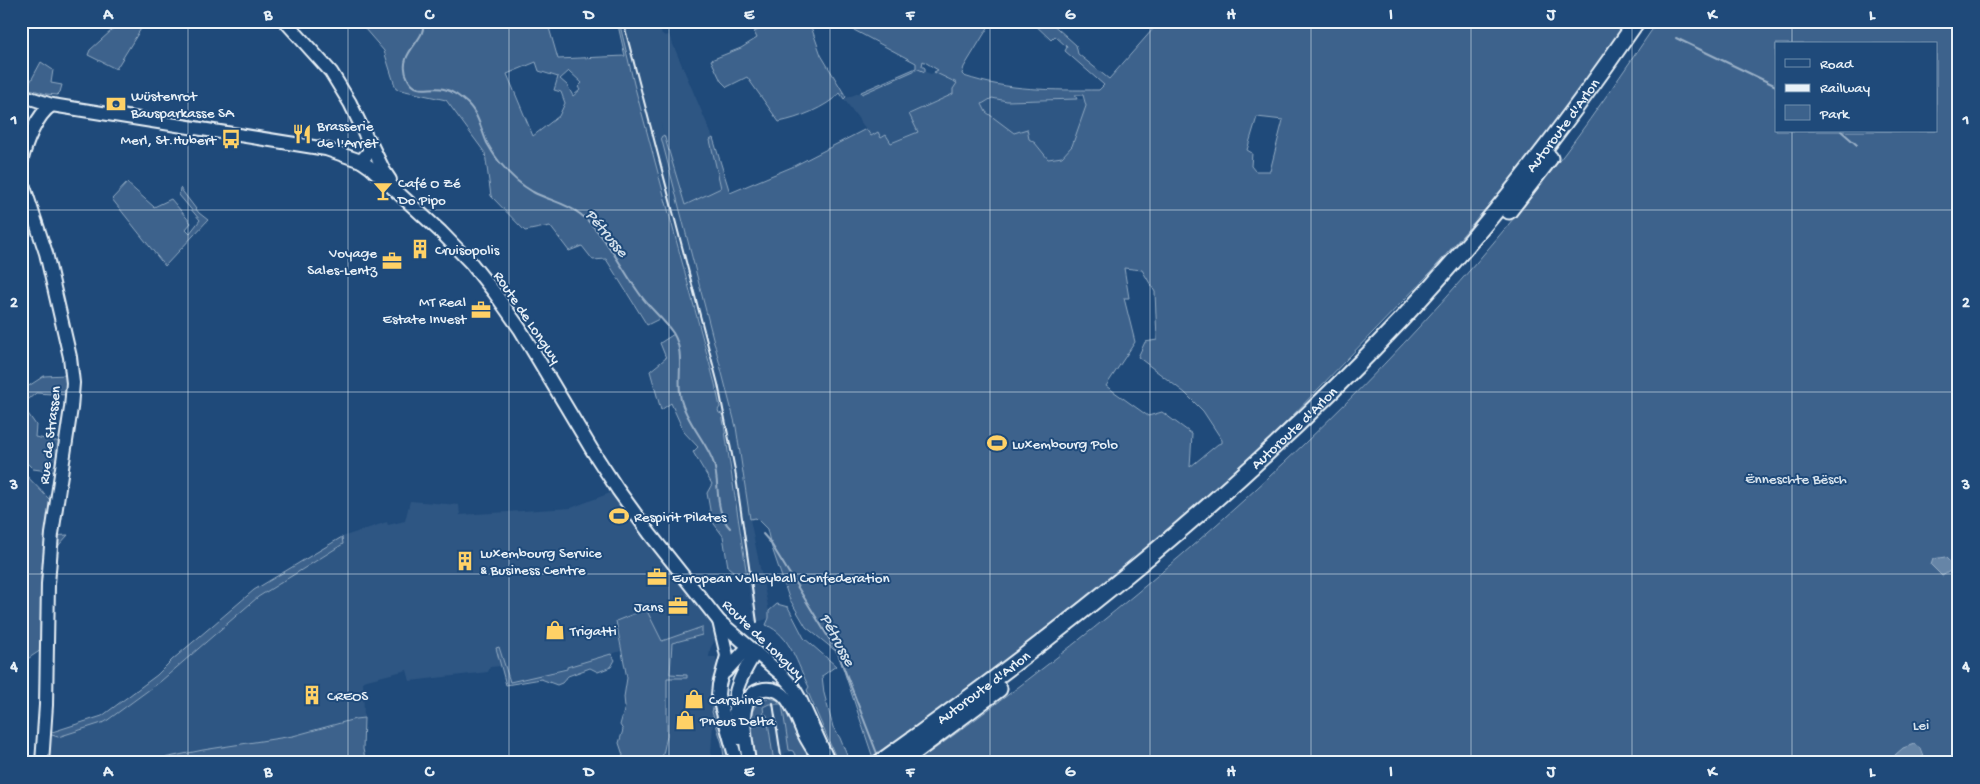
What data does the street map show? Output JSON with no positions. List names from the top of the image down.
{
  "streets": {
    "highway": ["Autoroute d'Arlon"],
    "main road": ["Route de Longwy", "Rue de Strassen"]
  },
  "water": ["Pétrusse"],
  "parks": ["Ënneschte Bësch", "Lei"],
  "places": {
    "bank": ["Wüstenrot Bausparkasse SA"],
    "restaurant": ["Brasserie de l'Arrêt"],
    "bus stop": ["Merl, St.Hubert"],
    "bar": ["Café O Zé Do Pipo"],
    "building": ["Cruisopolis", "Luxembourg Service & Business Centre", "CREOS"],
    "office": [
      "Voyage Sales-Lentz",
      "MT Real Estate Invest",
      "European Volleyball Confederation",
      "Jans"
    ],
    "sports": ["Luxembourg Polo", "Respirit Pilates"],
    "shop": ["Trigatti", "Carshine", "Pneus Delta"]
  },
  "legend": ["Road", "Railway", "Park"],
  "grid": {
    "columns": [
      "A",
      "B",
      "C",
      "D",
      "E",
      "F",
      "G",
      "H",
      "I",
      "J",
      "K",
      "L"
    ],
    "rows": [
      "1",
      "2",
      "3",
      "4"
    ]
  }
}
